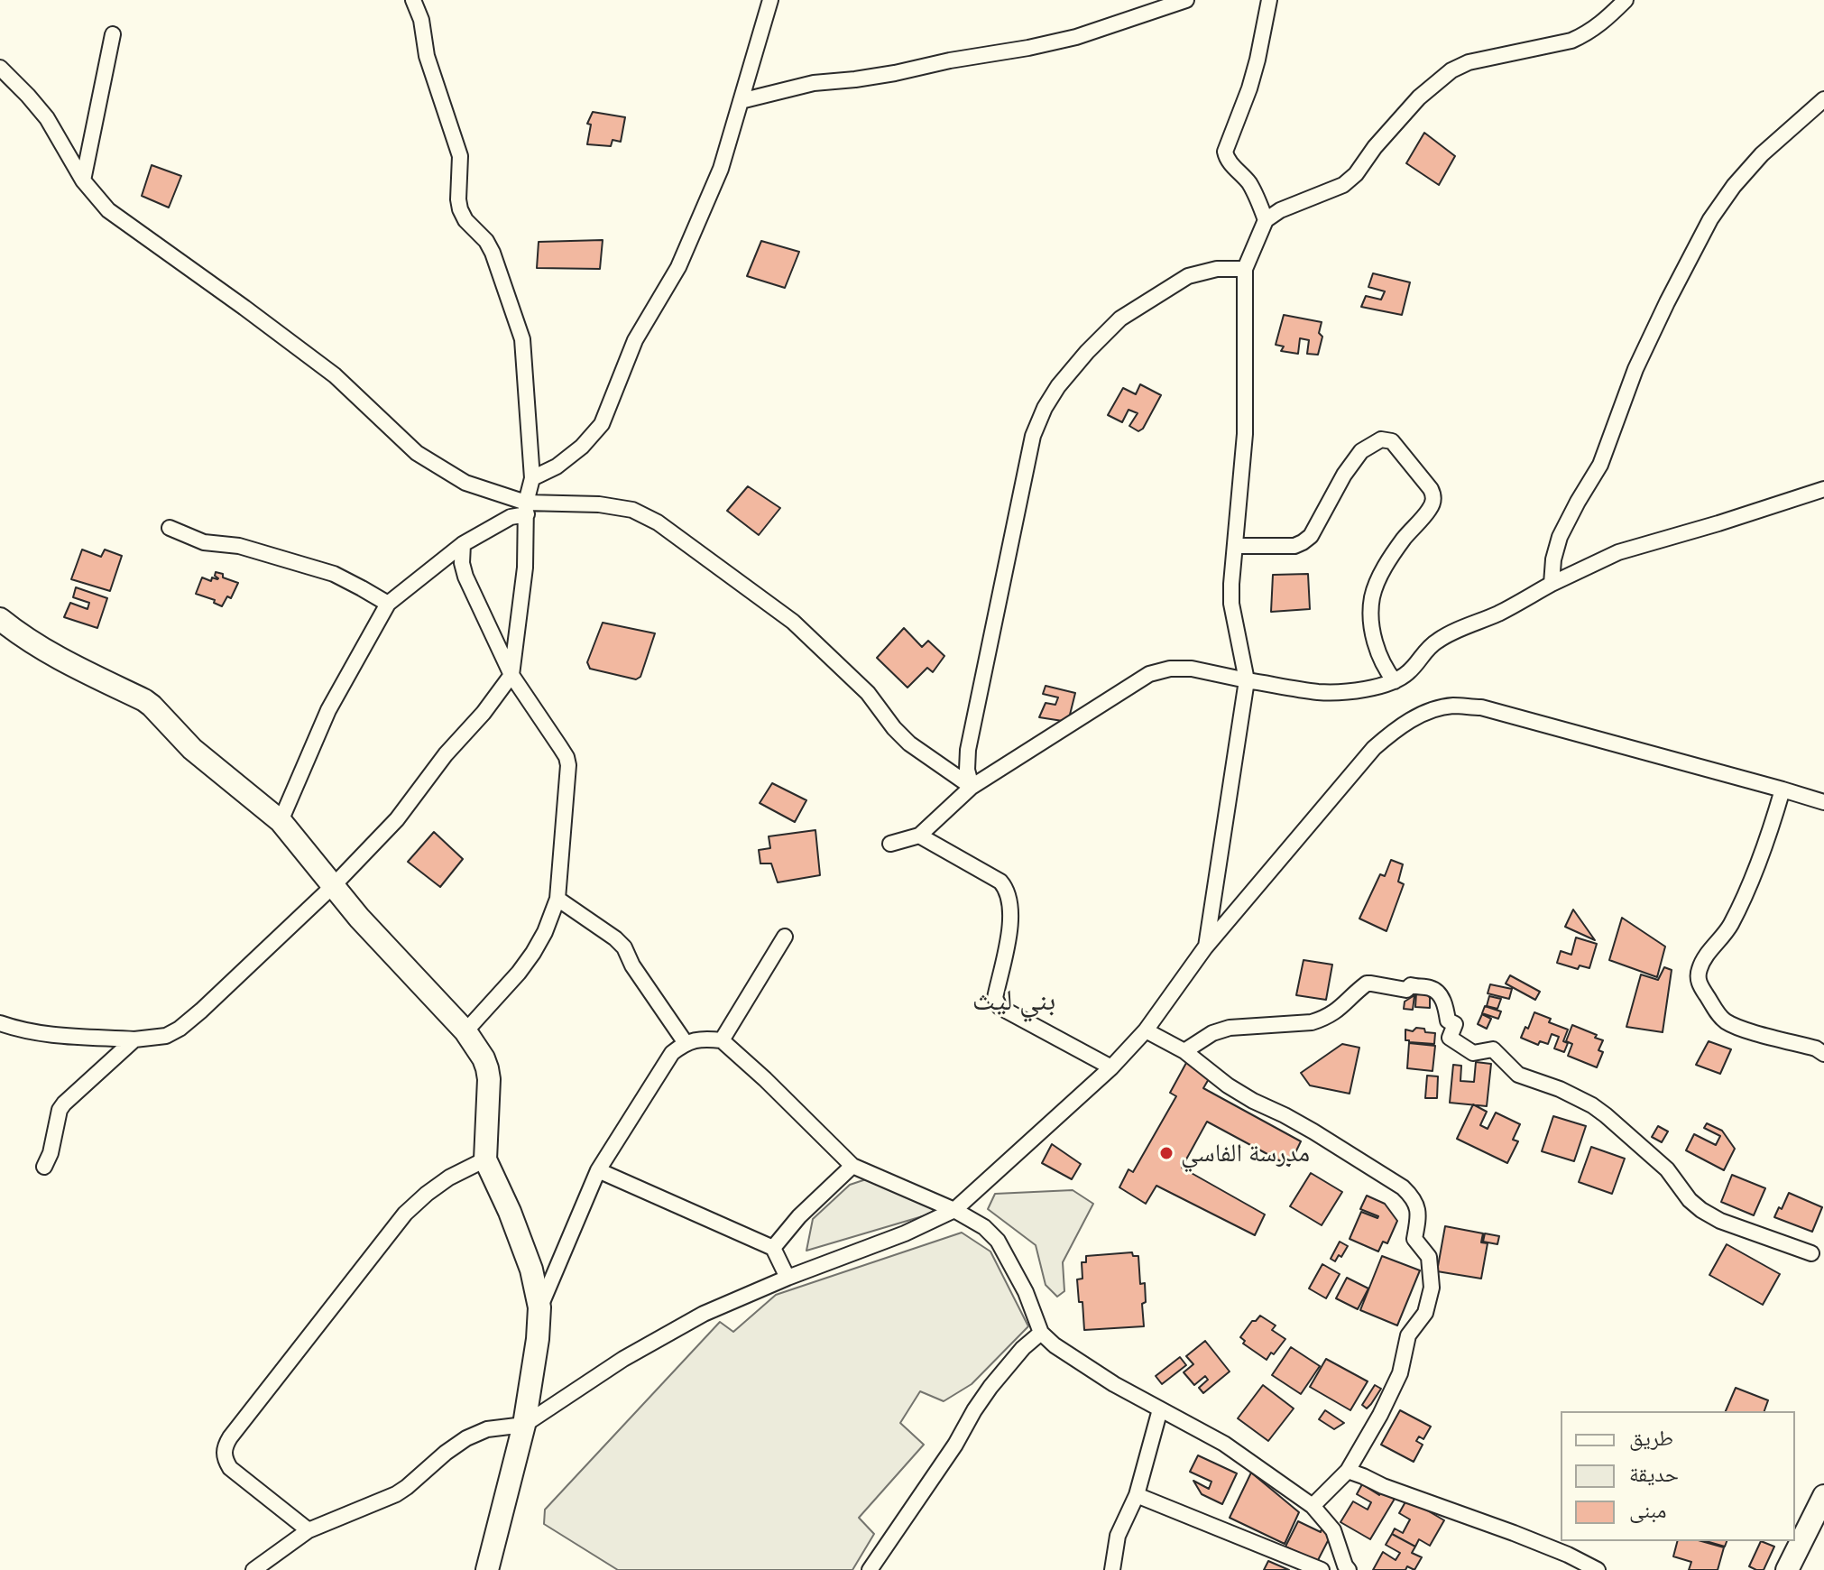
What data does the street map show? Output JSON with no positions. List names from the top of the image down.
{
  "districts": ["بني ليث"],
  "places": ["مدرسة الفاسي"],
  "legend": ["طريق", "حديقة", "مبنى"]
}
